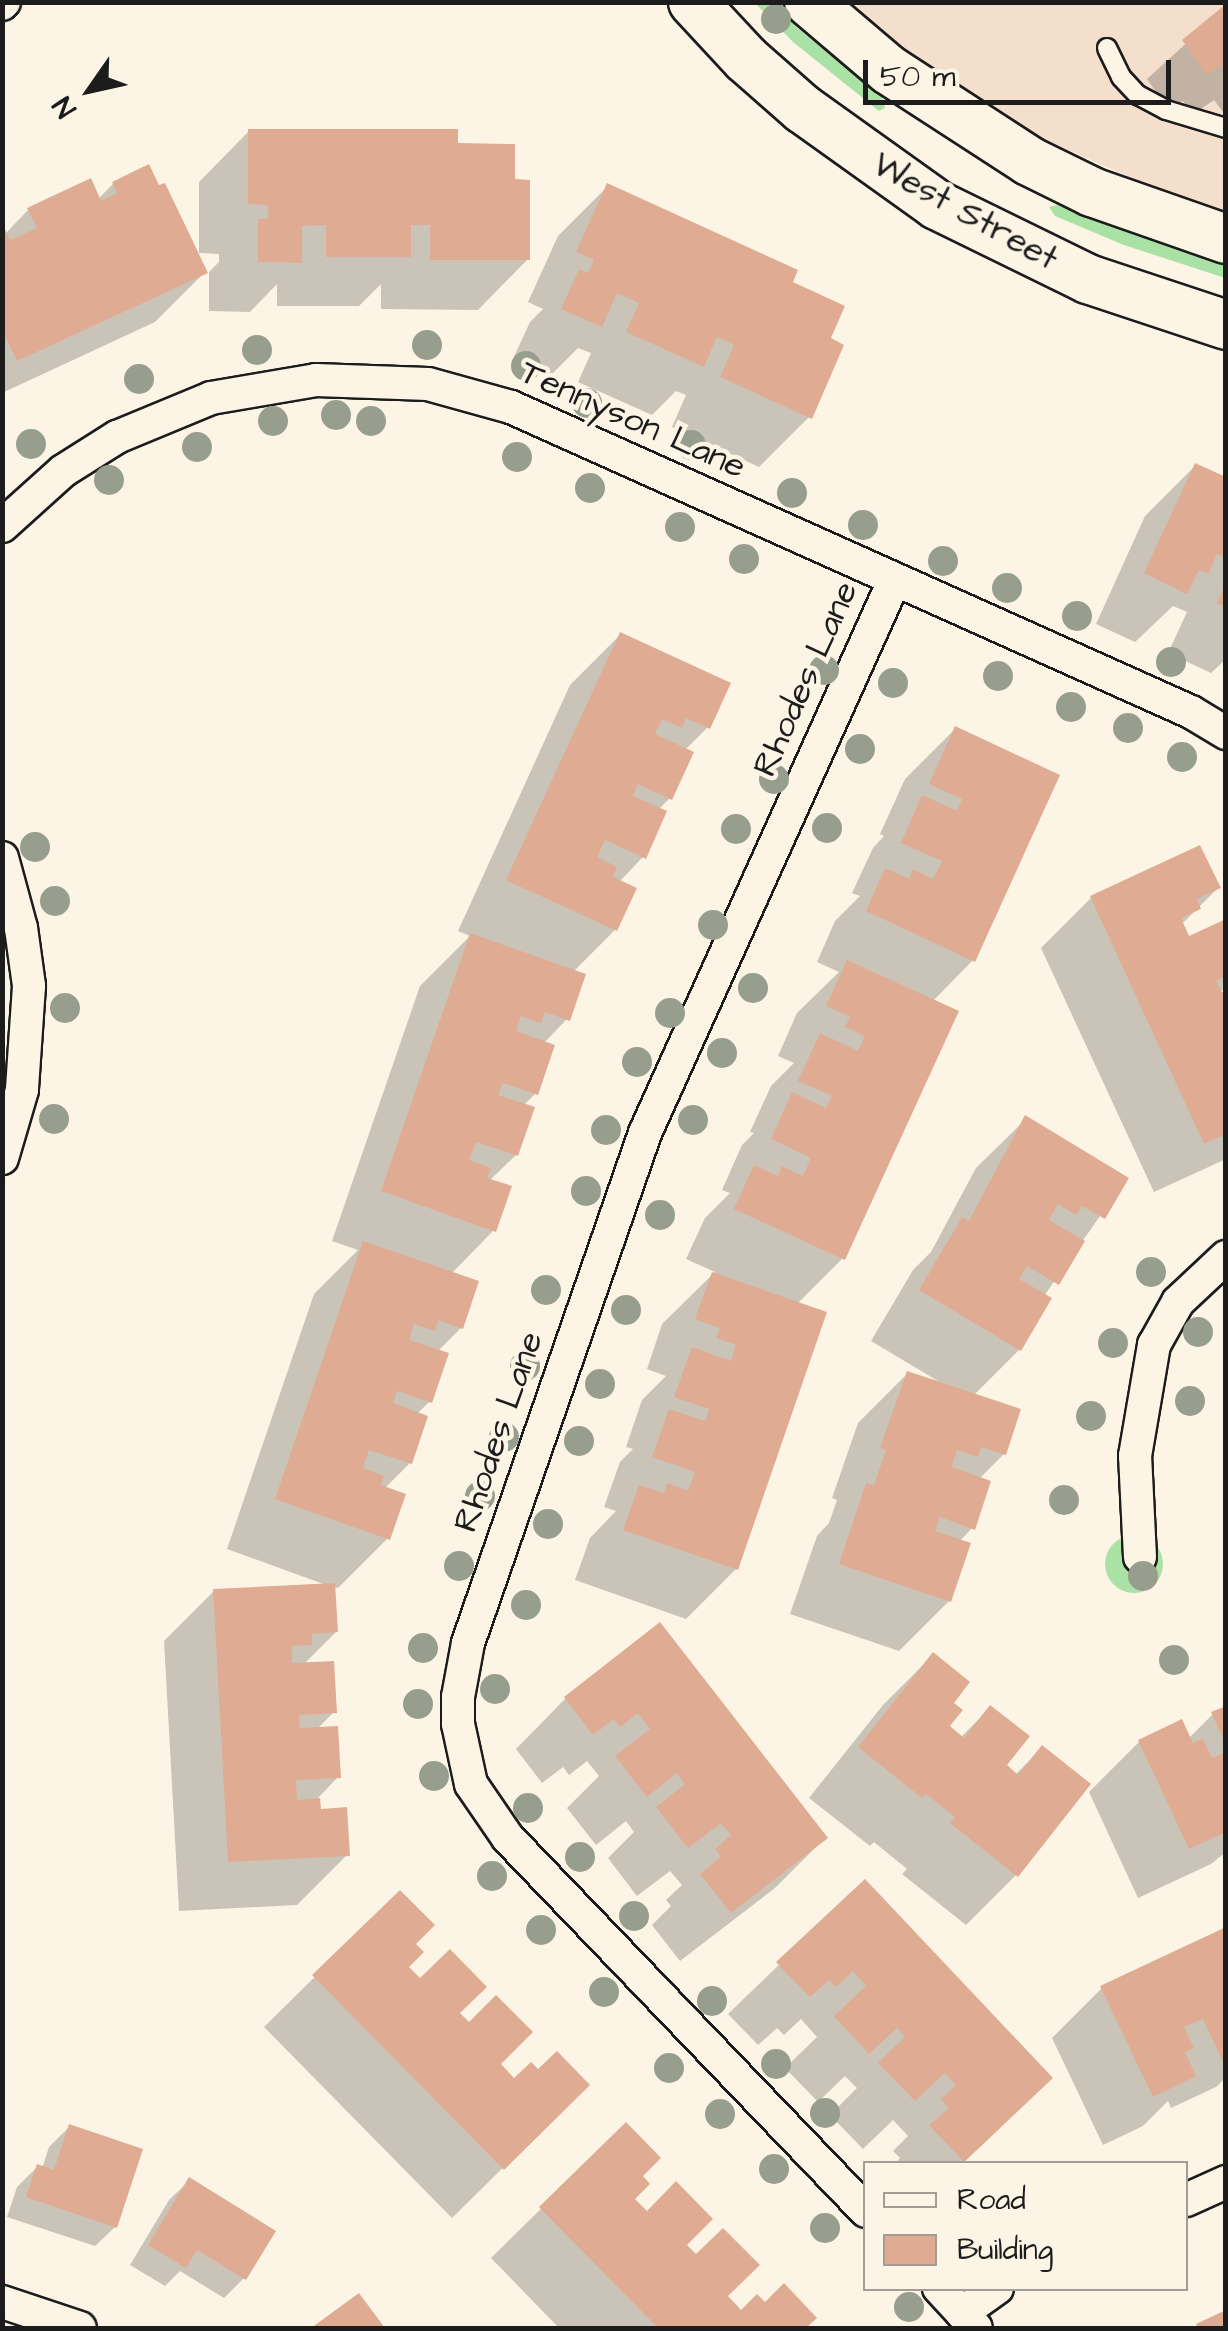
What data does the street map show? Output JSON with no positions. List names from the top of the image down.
{
  "streets": {
    "street": ["West Street", "Tennyson Lane", "Rhodes Lane"]
  },
  "crossings": [
    ["Tennyson Lane", "Rhodes Lane"]
  ],
  "legend": ["Road", "Building"],
  "scale_bar": "50 m",
  "north": "bottom left"
}
